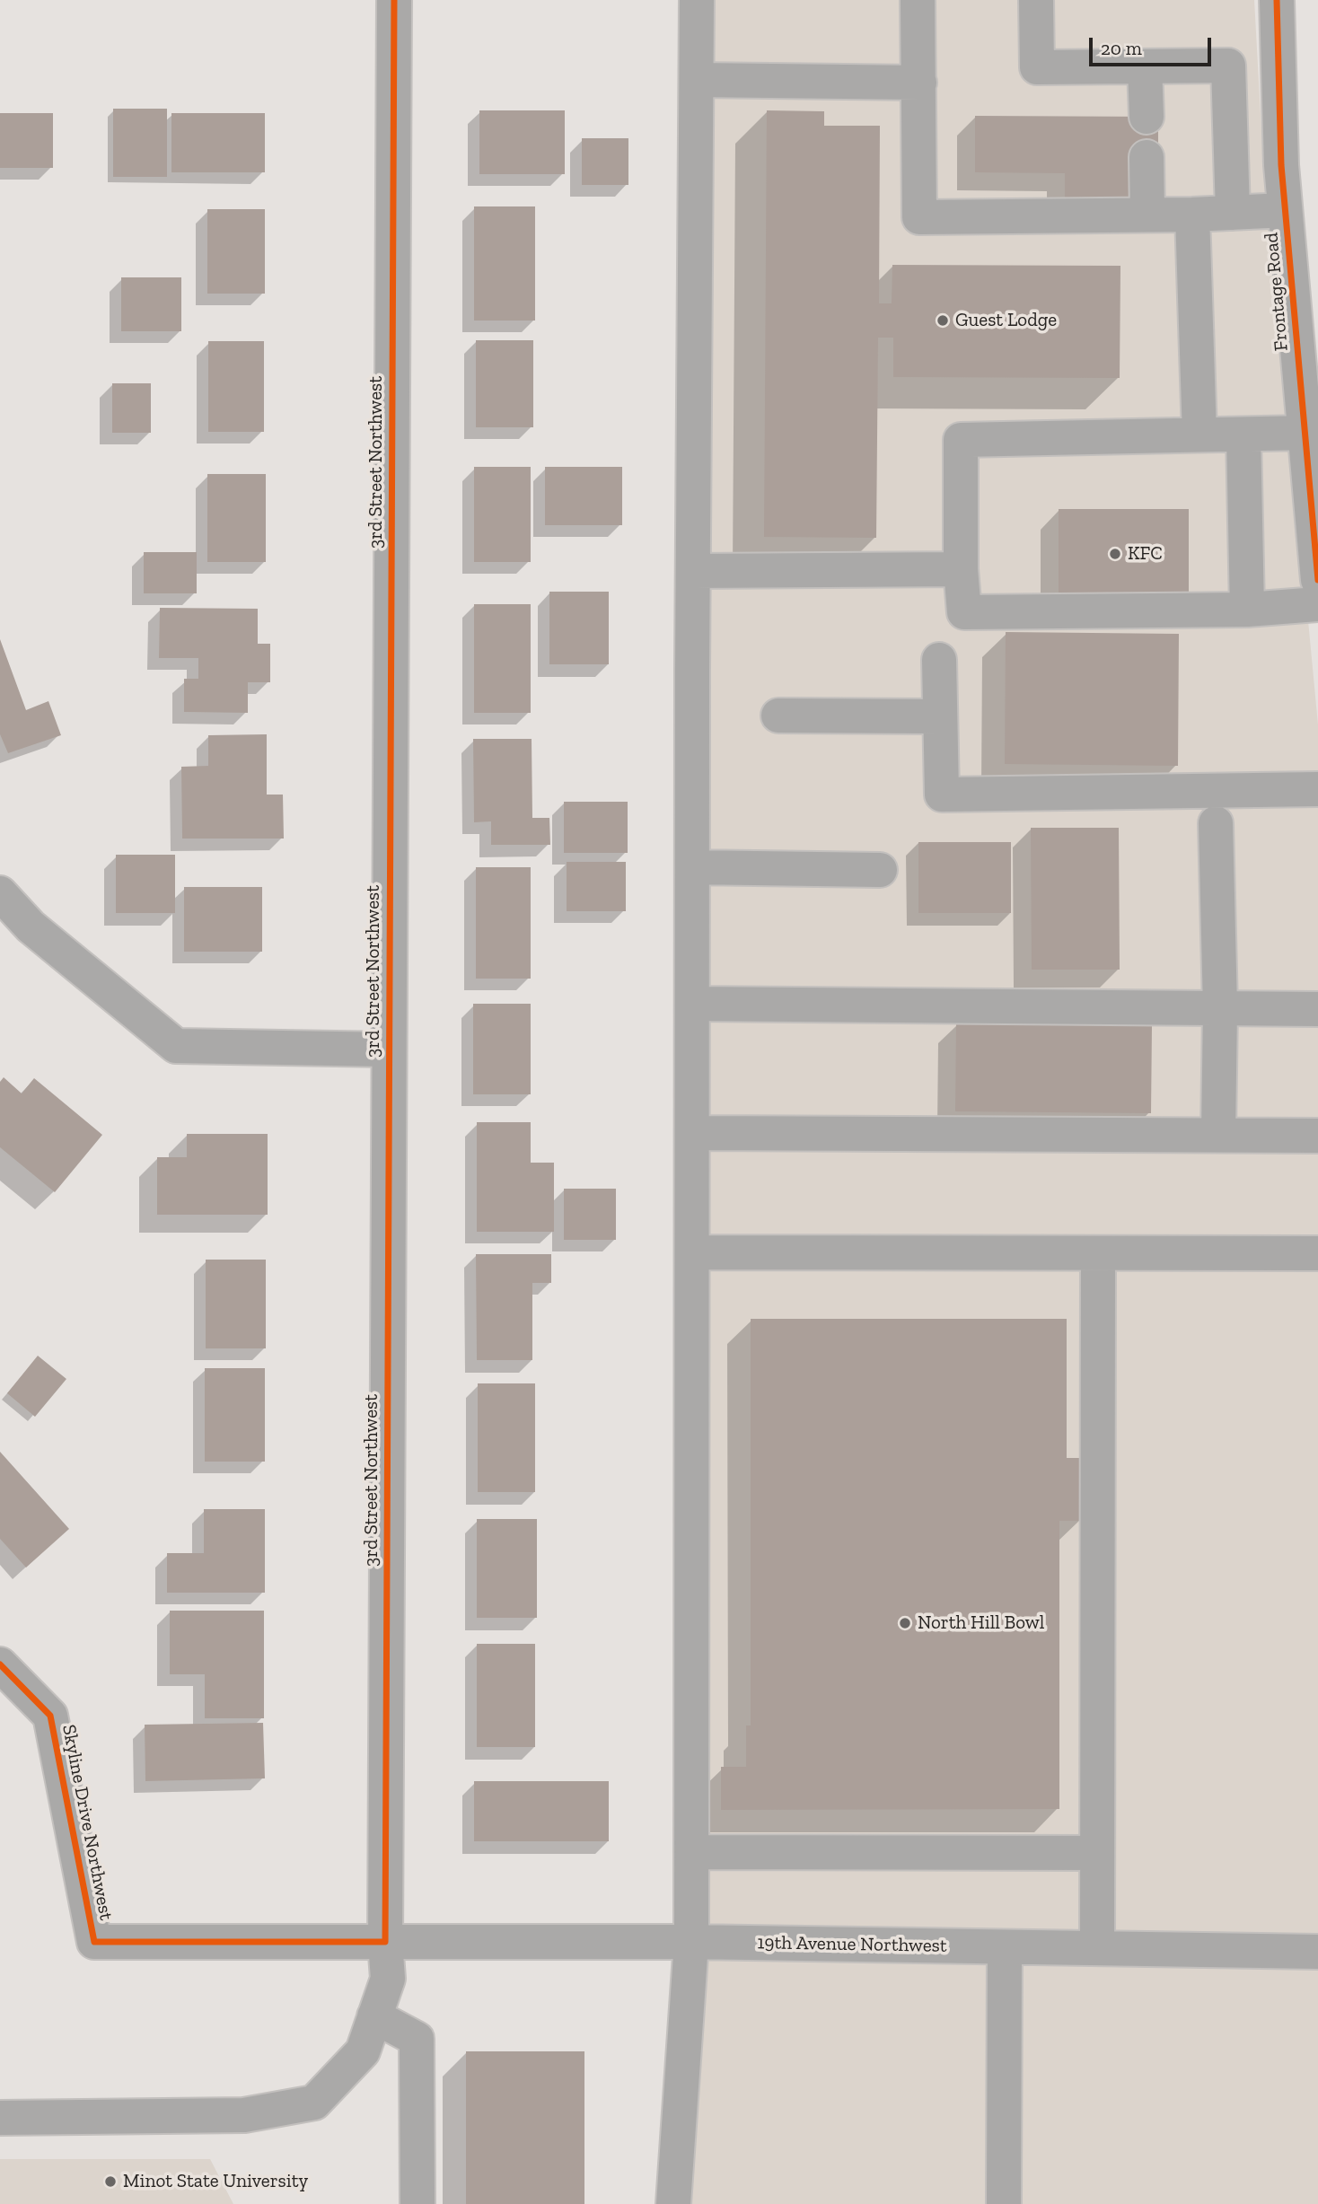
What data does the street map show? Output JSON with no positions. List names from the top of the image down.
{
  "streets": {
    "street": [
      "Frontage Road",
      "3rd Street Northwest",
      "Skyline Drive Northwest",
      "19th Avenue Northwest"
    ]
  },
  "crossings": [
    ["3rd Street Northwest", "Skyline Drive Northwest"],
    ["3rd Street Northwest", "19th Avenue Northwest"],
    ["Skyline Drive Northwest", "19th Avenue Northwest"]
  ],
  "places": [
    "Guest Lodge",
    "KFC",
    "North Hill Bowl",
    "Minot State University"
  ],
  "scale_bar": "20 m"
}
